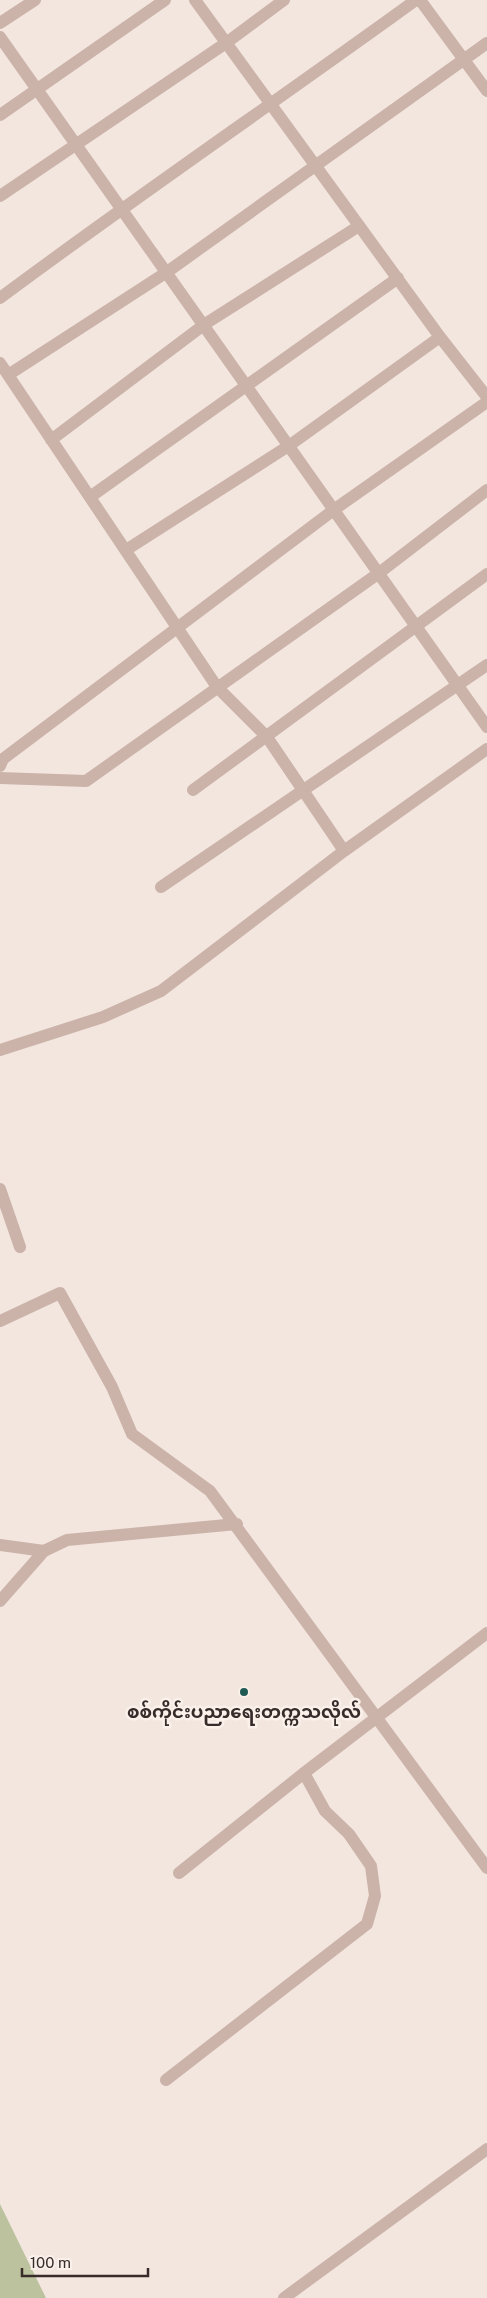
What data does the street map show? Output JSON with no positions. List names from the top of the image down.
{
  "places": ["စစ်ကိုင်းပညာရေးတက္ကသလိုလ်"],
  "scale_bar": "100 m"
}
